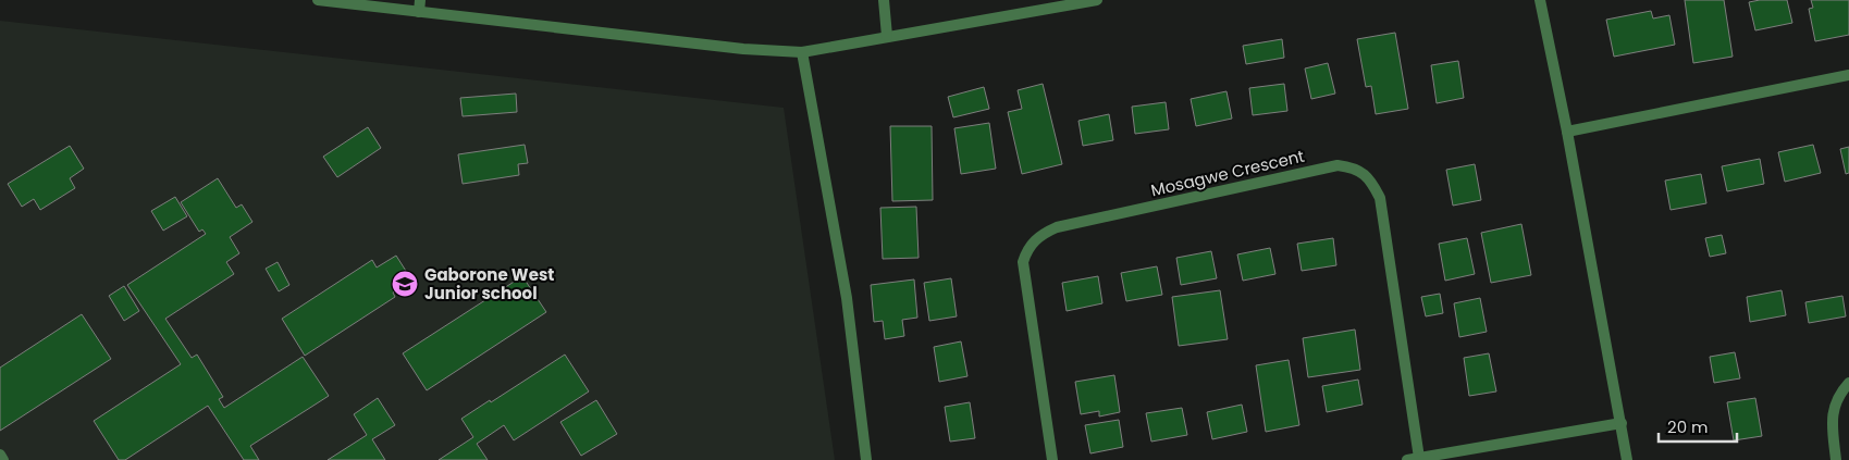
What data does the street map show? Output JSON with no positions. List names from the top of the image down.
{
  "streets": {
    "street": ["Mosagwe Crescent"]
  },
  "places": {
    "school or university": ["Gaborone West Junior school"]
  },
  "scale_bar": "20 m"
}
